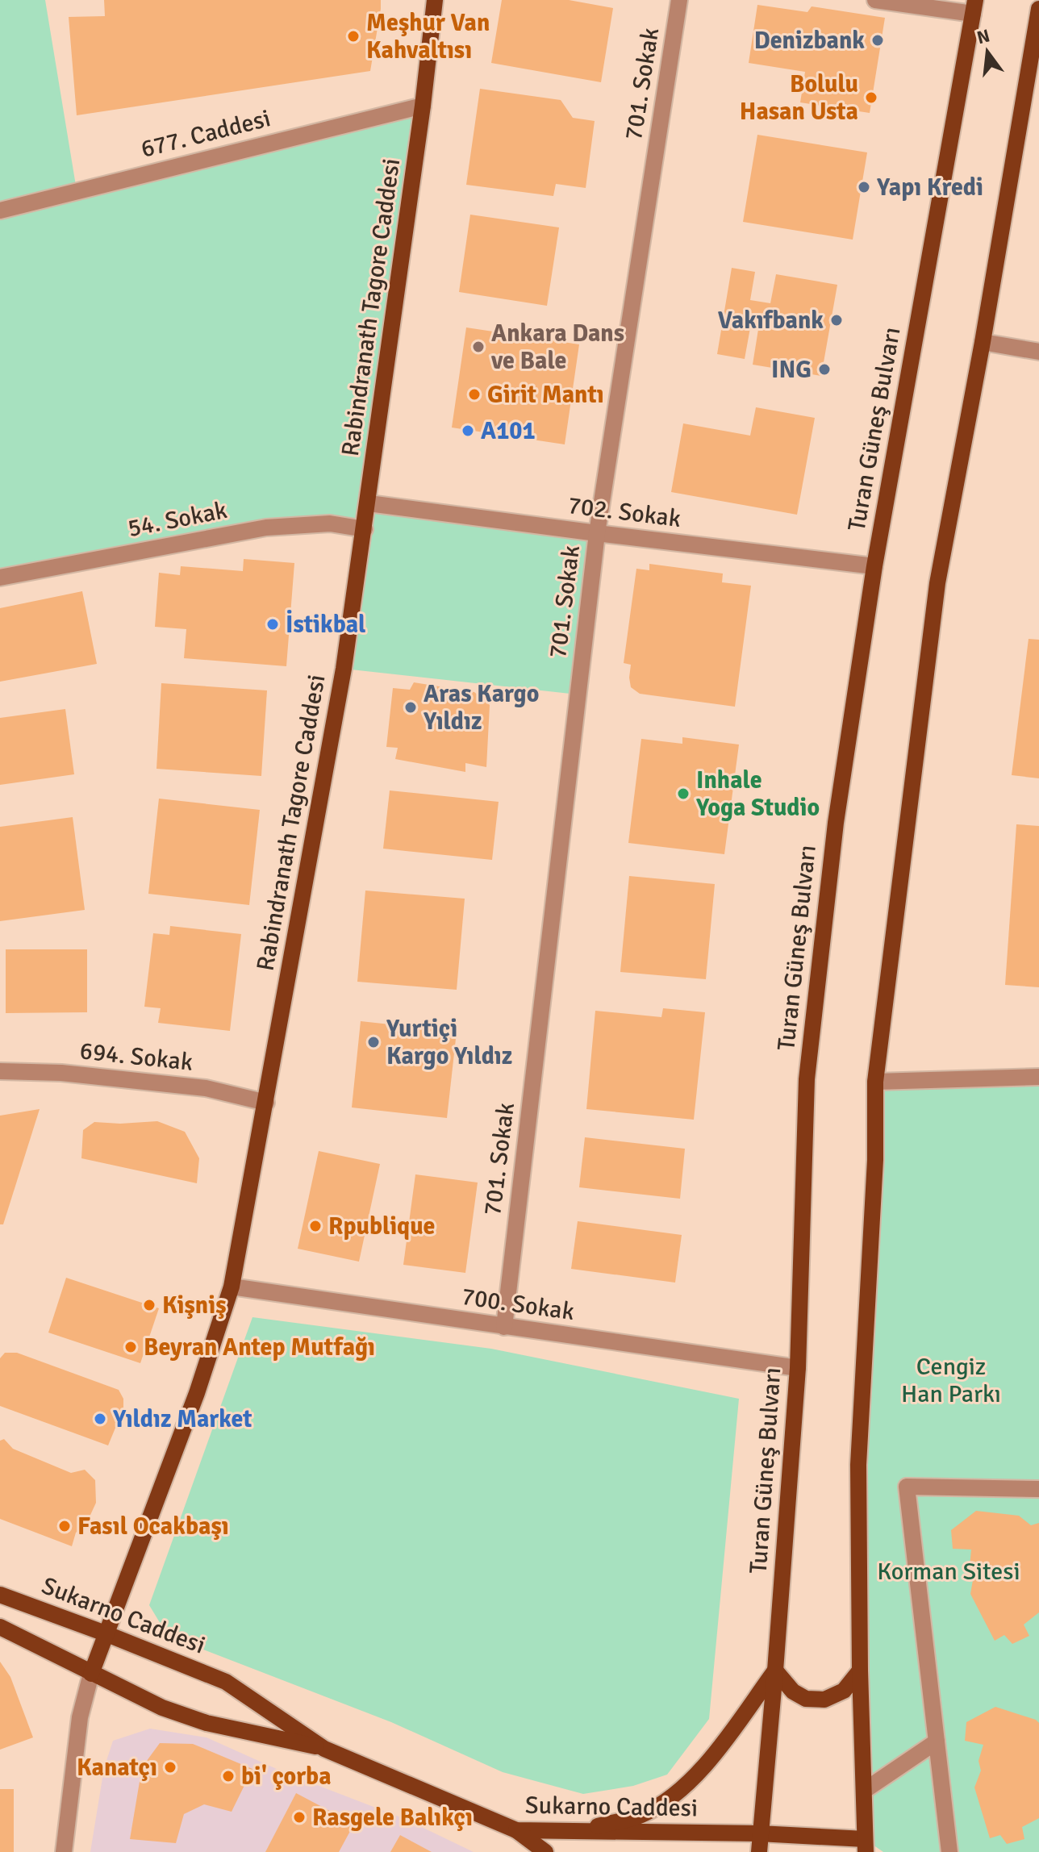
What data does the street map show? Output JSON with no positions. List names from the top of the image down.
{
  "streets": {
    "main road": ["Rabindranath Tagore Caddesi", "Turan Güneş Bulvarı", "Sukarno Caddesi"],
    "street": [
      "701. Sokak",
      "677. Caddesi",
      "702. Sokak",
      "54. Sokak",
      "694. Sokak",
      "700. Sokak"
    ]
  },
  "crossings": [
    ["701. Sokak", "702. Sokak"],
    ["701. Sokak", "700. Sokak"],
    ["677. Caddesi", "Rabindranath Tagore Caddesi"],
    ["Rabindranath Tagore Caddesi", "702. Sokak"],
    ["Rabindranath Tagore Caddesi", "54. Sokak"],
    ["Rabindranath Tagore Caddesi", "694. Sokak"],
    ["Rabindranath Tagore Caddesi", "700. Sokak"],
    ["Rabindranath Tagore Caddesi", "Sukarno Caddesi"],
    ["Turan Güneş Bulvarı", "702. Sokak"],
    ["Turan Güneş Bulvarı", "700. Sokak"],
    ["Turan Güneş Bulvarı", "Sukarno Caddesi"]
  ],
  "parks": ["Cengiz Han Parkı", "Korman Sitesi"],
  "places": [
    "Meşhur Van Kahvaltısı",
    "Denizbank",
    "Bolulu Hasan Usta",
    "Yapı Kredi",
    "Vakıfbank",
    "Ankara Dans ve Bale",
    "ING",
    "Girit Mantı",
    "A101",
    "İstikbal",
    "Aras Kargo Yıldız",
    "Inhale Yoga Studio",
    "Yurtiçi Kargo Yıldız",
    "Rpublique",
    "Kişniş",
    "Beyran Antep Mutfağı",
    "Yıldız Market",
    "Fasıl Ocakbaşı",
    "Kanatçı",
    "bi' çorba",
    "Rasgele Balıkçı"
  ],
  "north": "top"
}
